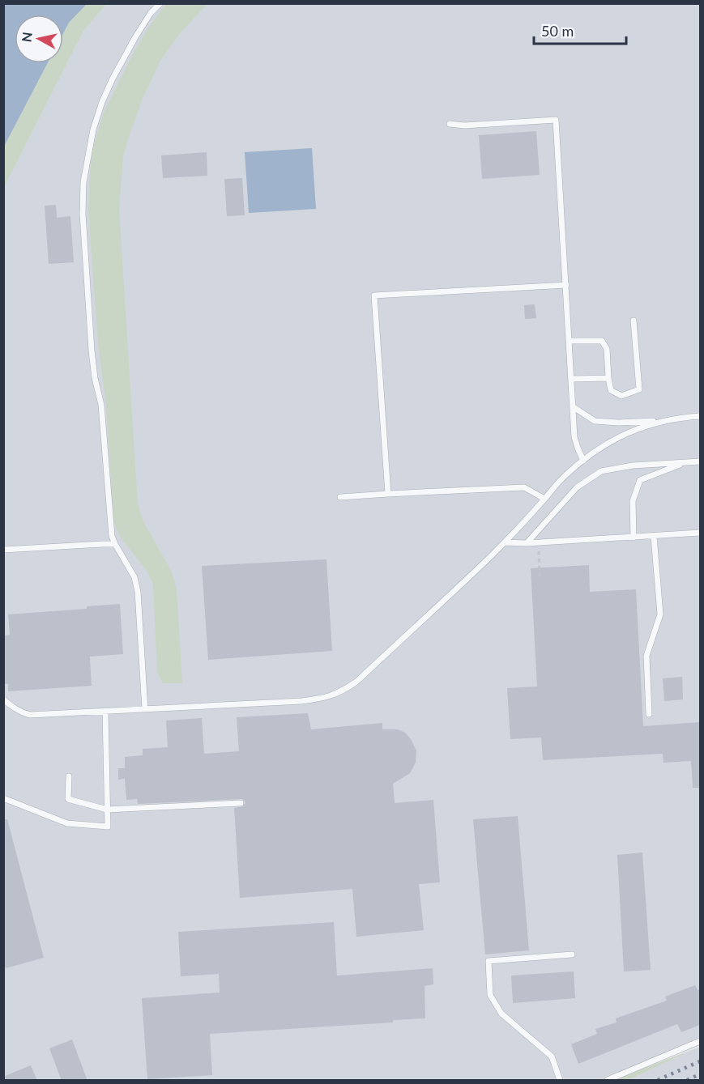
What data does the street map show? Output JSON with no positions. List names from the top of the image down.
{
  "scale_bar": "50 m",
  "north": "left"
}
